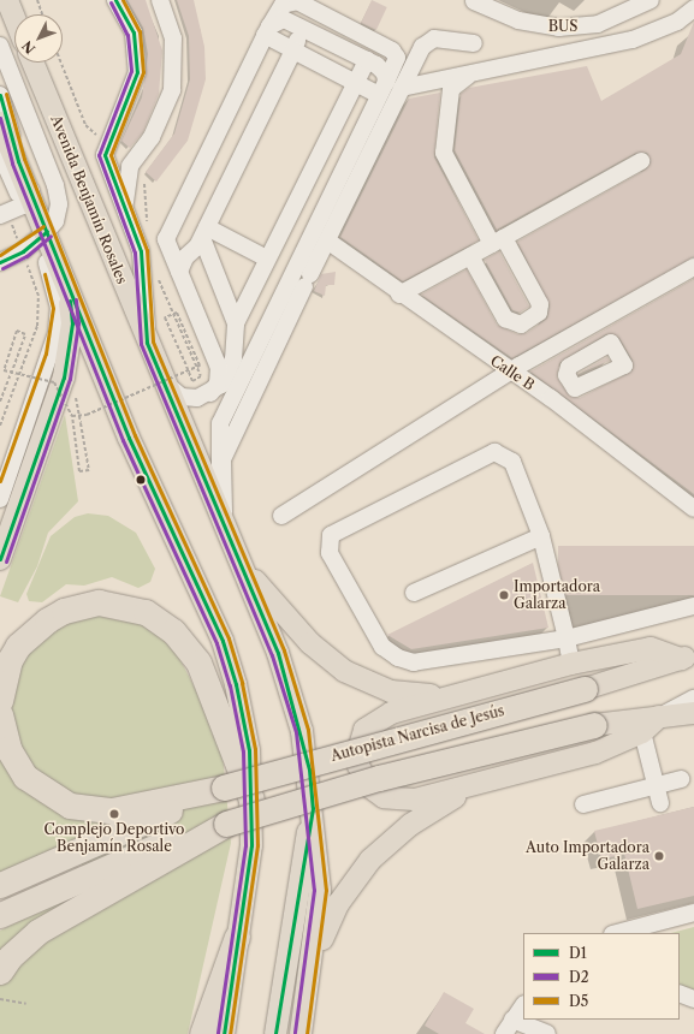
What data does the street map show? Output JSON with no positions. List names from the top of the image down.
{
  "streets": {
    "highway": ["Autopista Narcisa de Jesús"],
    "main road": ["Avenida Benjamín Rosales"],
    "street": ["BUS", "Calle B"]
  },
  "places": ["Importadora Galarza", "Complejo Deportivo Benjamín Rosale", "Auto Importadora Galarza"],
  "lines": ["transit line D1", "transit line D5", "transit line D2"],
  "legend": ["D1", "D2", "D5"],
  "north": "bottom left"
}
